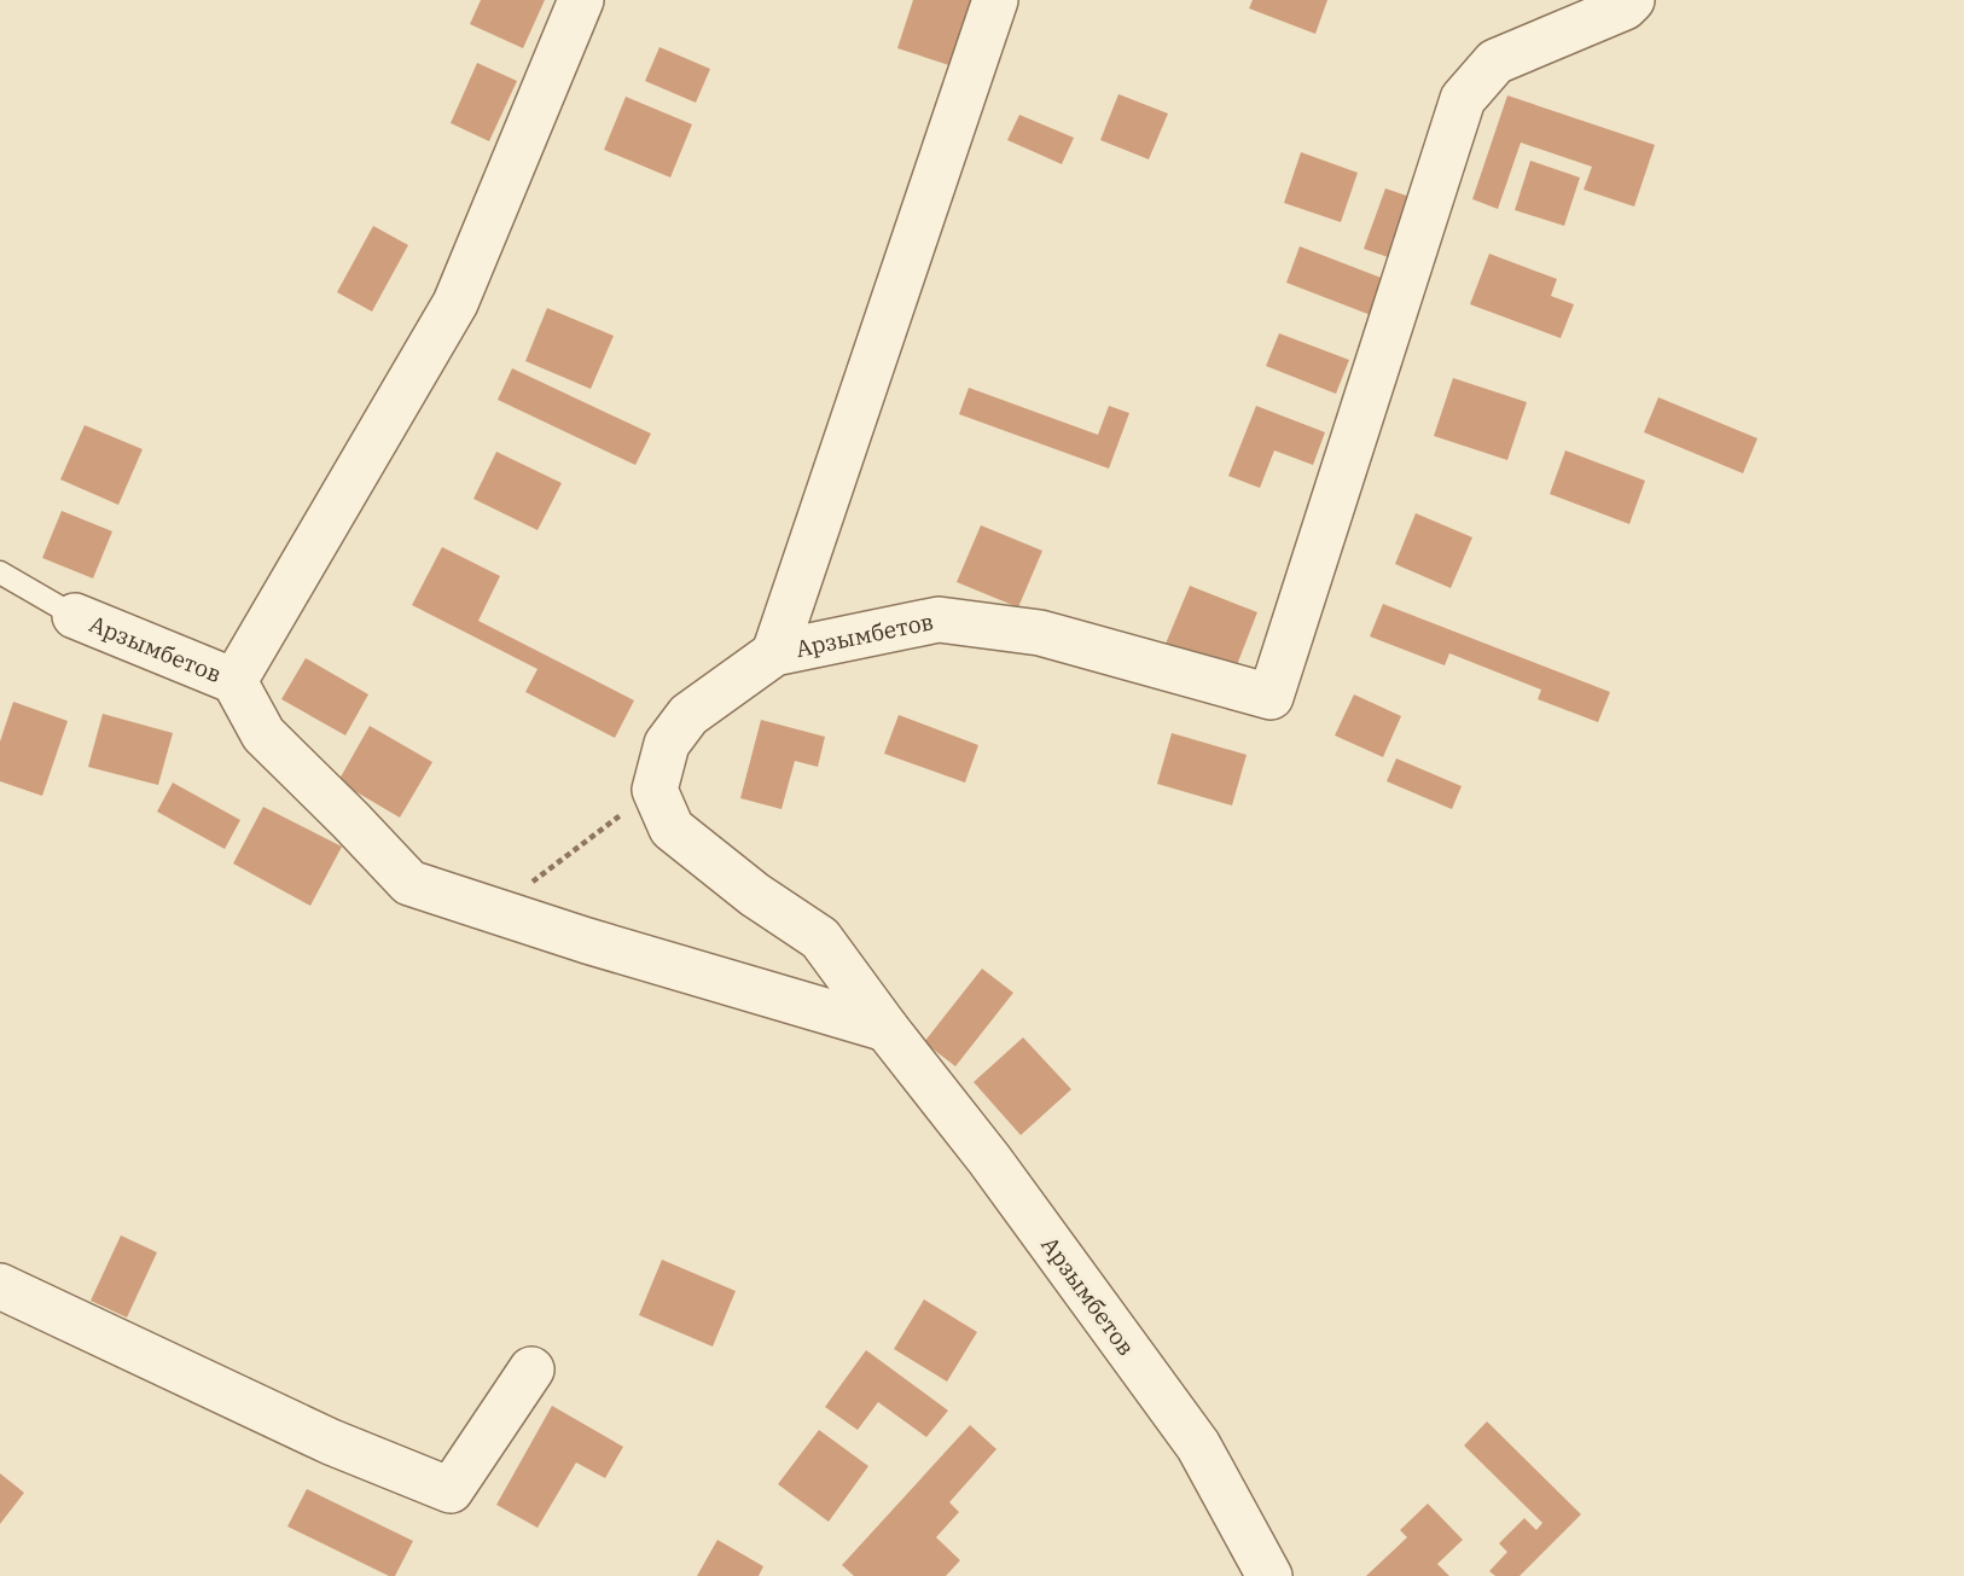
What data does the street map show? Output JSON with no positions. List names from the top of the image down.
{
  "streets": {
    "street": ["Арзымбетов"]
  }
}
